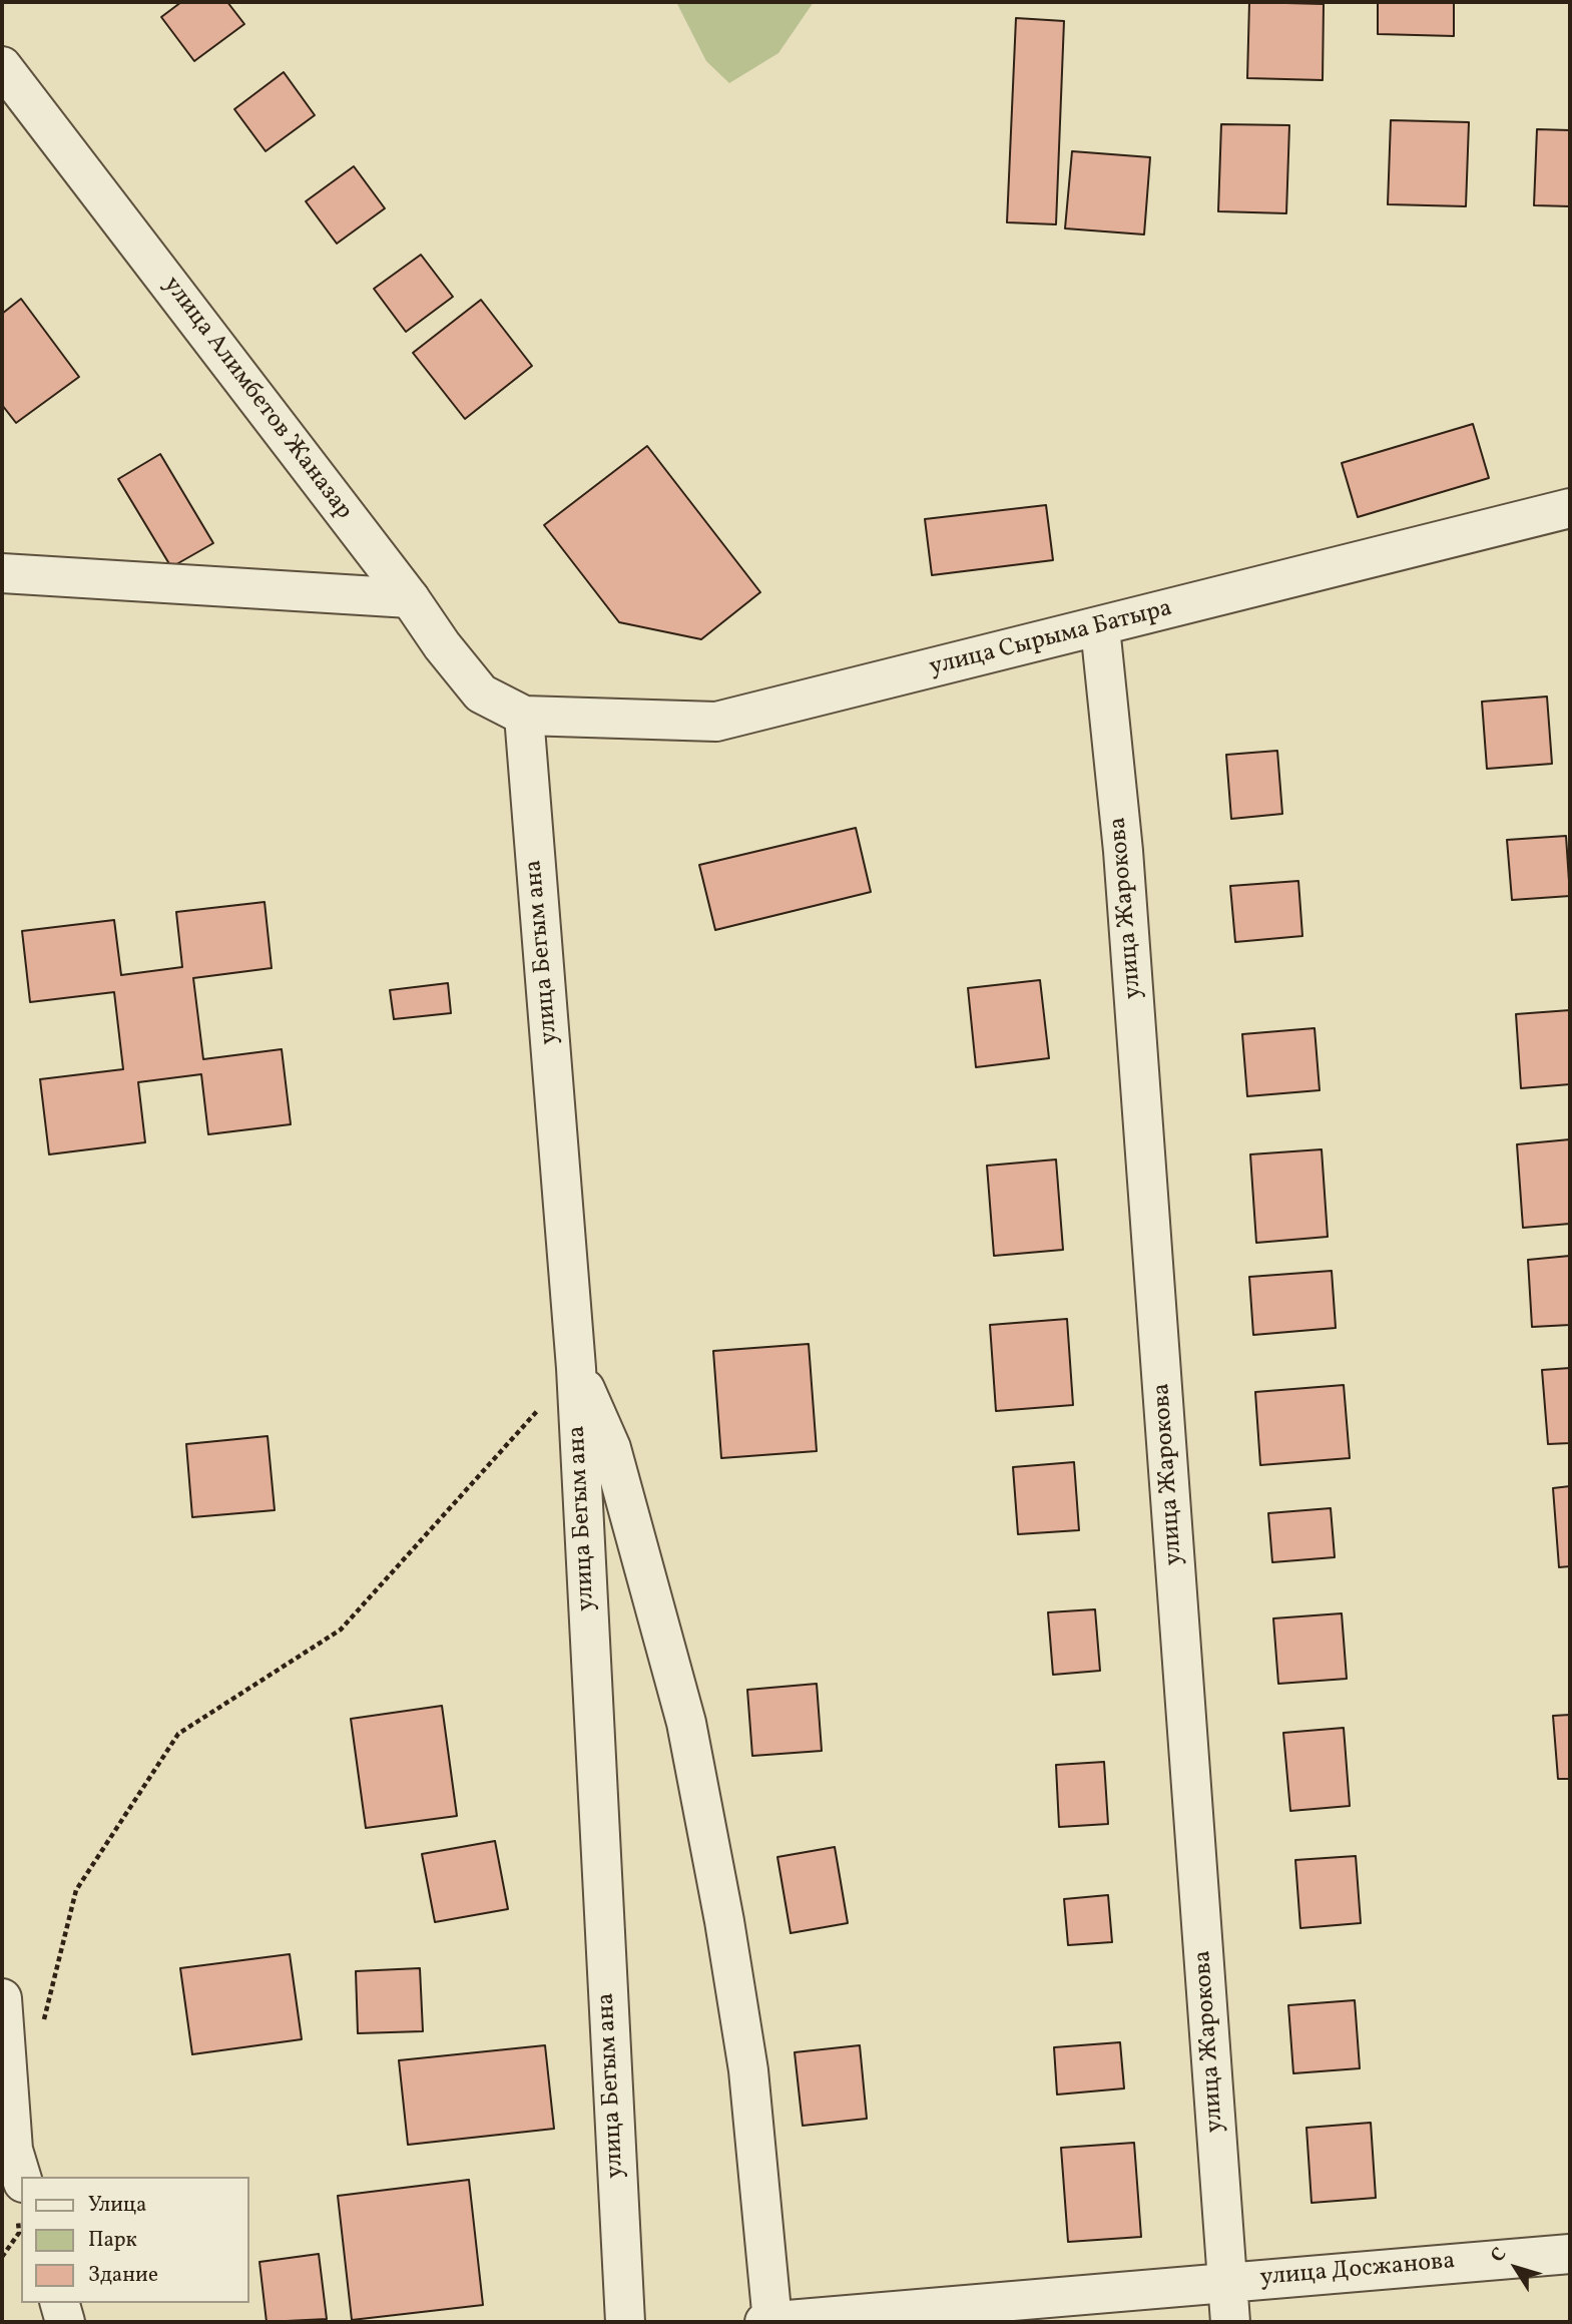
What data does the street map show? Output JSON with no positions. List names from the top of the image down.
{
  "streets": {
    "street": [
      "улица Алимбетов Жаназар",
      "улица Сырыма Батыра",
      "улица Жарокова",
      "улица Бегым ана",
      "улица Досжанова"
    ]
  },
  "crossings": [
    ["улица Алимбетов Жаназар", "улица Сырыма Батыра"],
    ["улица Алимбетов Жаназар", "улица Бегым ана"],
    ["улица Сырыма Батыра", "улица Жарокова"],
    ["улица Сырыма Батыра", "улица Бегым ана"],
    ["улица Жарокова", "улица Досжанова"]
  ],
  "legend": ["Улица", "Парк", "Здание"],
  "north": "top left"
}
